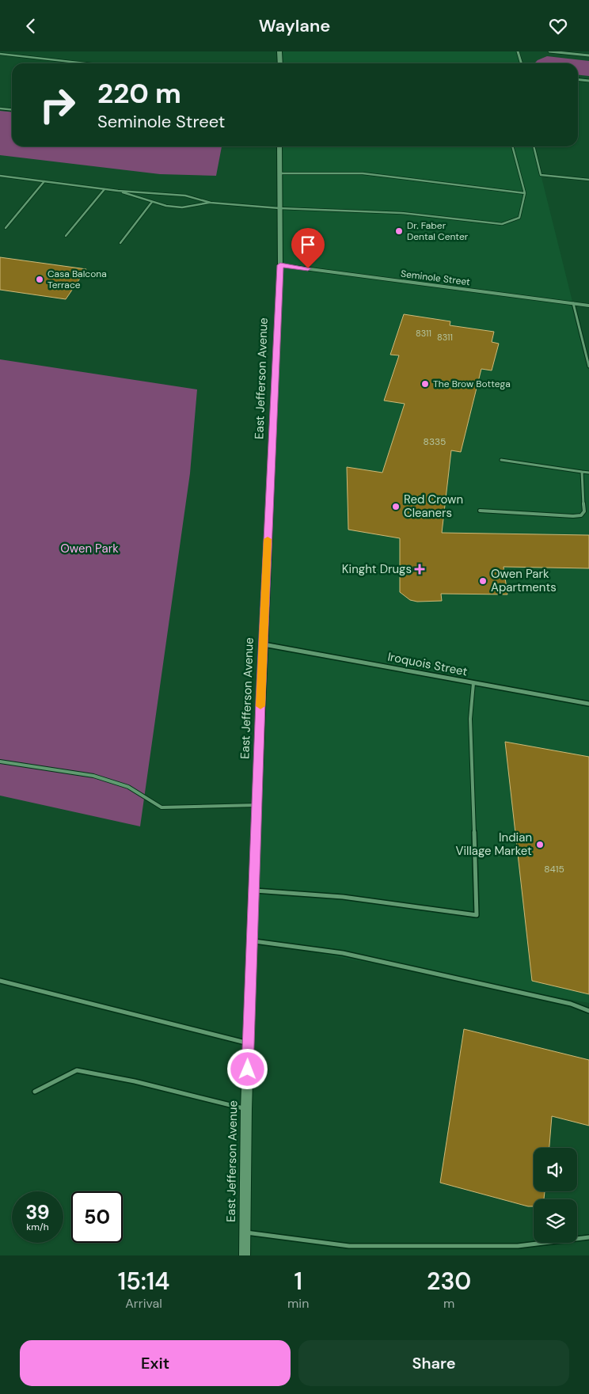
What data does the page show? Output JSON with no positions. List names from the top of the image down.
{
  "streets": {
    "main road": ["East Jefferson Avenue"],
    "street": ["Seminole Street", "Iroquois Street"]
  },
  "crossings": [
    ["Seminole Street", "East Jefferson Avenue"],
    ["East Jefferson Avenue", "Iroquois Street"]
  ],
  "parks": ["Owen Park"],
  "places": {
    "other": [
      "Dr. Faber Dental Center",
      "Casa Balcona Terrace",
      "The Brow Bottega",
      "Red Crown Cleaners",
      "Owen Park Apartments",
      "Indian Village Market"
    ],
    "health": ["Kinght Drugs"]
  },
  "house_numbers": [
    "8311",
    "8311",
    "8335",
    "8415"
  ],
  "page": {
    "header": "Waylane",
    "turn": ["220 m", "Seminole Street"],
    "speed": "39 km/h",
    "limit": "50",
    "eta": [
      "15:14",
      "Arrival",
      "1",
      "min",
      "230",
      "m"
    ],
    "buttons": ["Exit", "Share"]
  }
}
